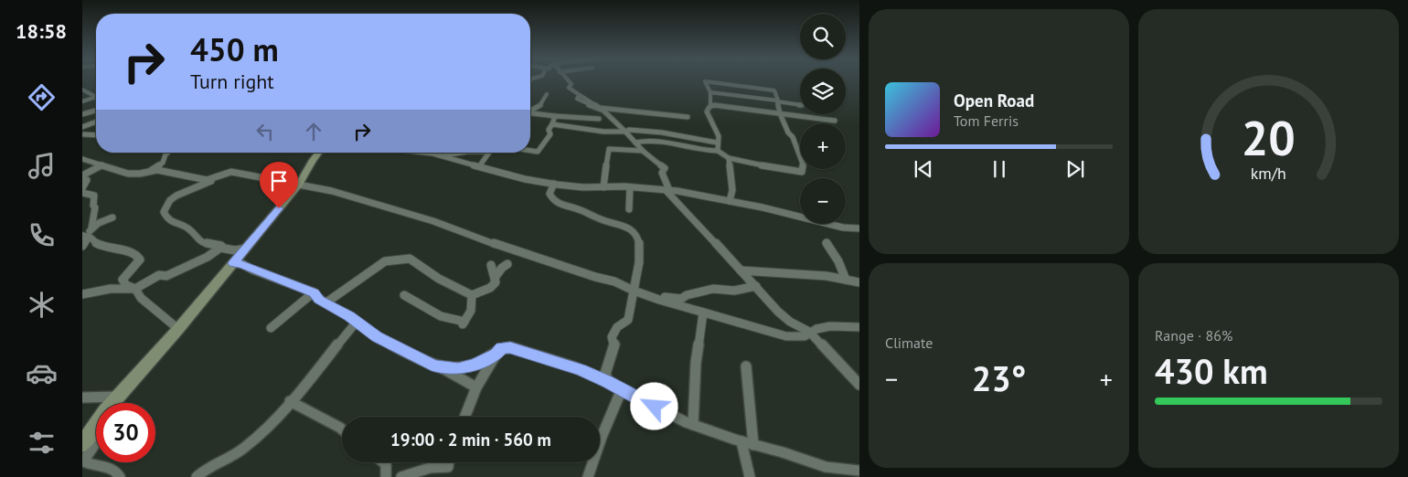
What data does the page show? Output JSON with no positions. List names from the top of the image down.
{
  "page": {
    "tabs": "18:58",
    "map_buttons": ["+", "−"],
    "turn": ["450 m", "Turn right"],
    "song": ["Open Road", "Tom Ferris"],
    "tile": [
      "Climate",
      ["Range · 86%", "430 km"]
    ],
    "heat": ["−", "23°", "+"],
    "limit": "30",
    "trip": "19:00 · 2 min · 560 m",
    "gauge": ["20", "km/h"]
  }
}
